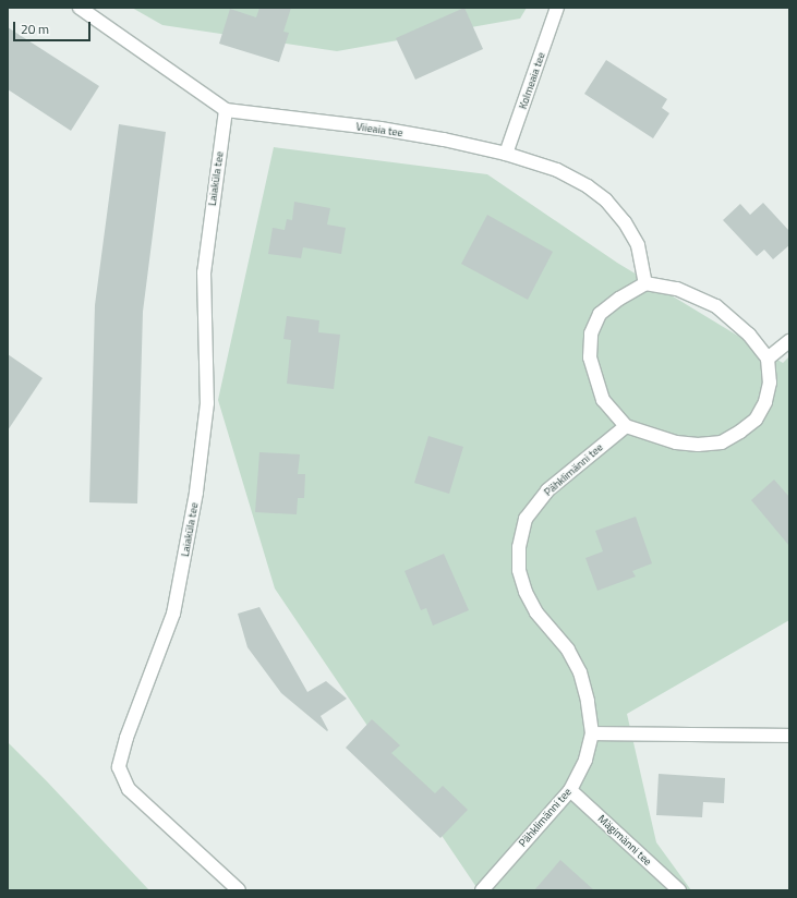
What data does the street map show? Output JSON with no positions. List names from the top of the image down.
{
  "streets": {
    "street": [
      "Kolmeaia tee",
      "Viieaia tee",
      "Laiaküla tee",
      "Pähklimänni tee",
      "Mägimänni tee"
    ]
  },
  "crossings": [
    ["Kolmeaia tee", "Viieaia tee"],
    ["Viieaia tee", "Laiaküla tee"],
    ["Pähklimänni tee", "Mägimänni tee"]
  ],
  "scale_bar": "20 m"
}
